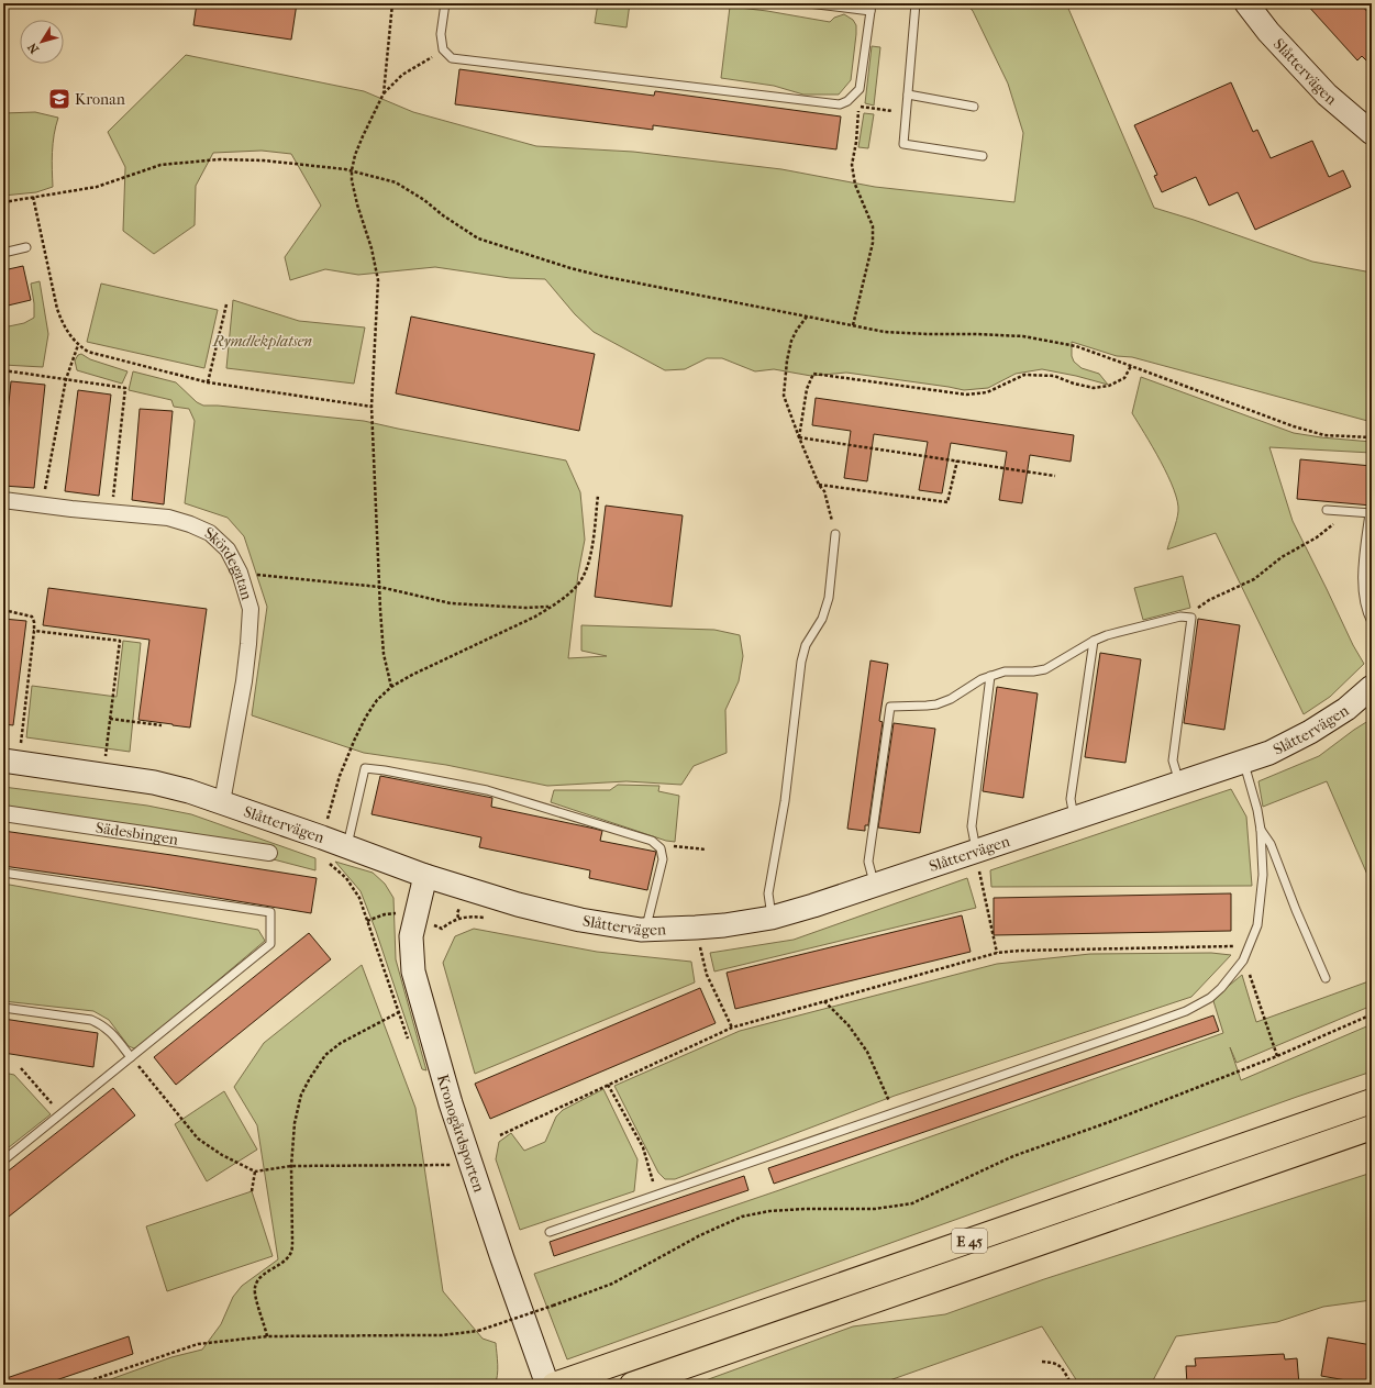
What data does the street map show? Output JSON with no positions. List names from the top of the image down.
{
  "streets": {
    "highway": ["E 45"],
    "street": [
      "Slåttervägen",
      "Skördegatan",
      "Sädesbingen",
      "Kronogårdsporten"
    ]
  },
  "crossings": [
    ["Slåttervägen", "Skördegatan"],
    ["Slåttervägen", "Kronogårdsporten"],
    ["Kronogårdsporten", "E 45"]
  ],
  "parks": ["Rymdlekplatsen"],
  "places": {
    "school or university": ["Kronan"]
  },
  "north": "bottom left"
}
